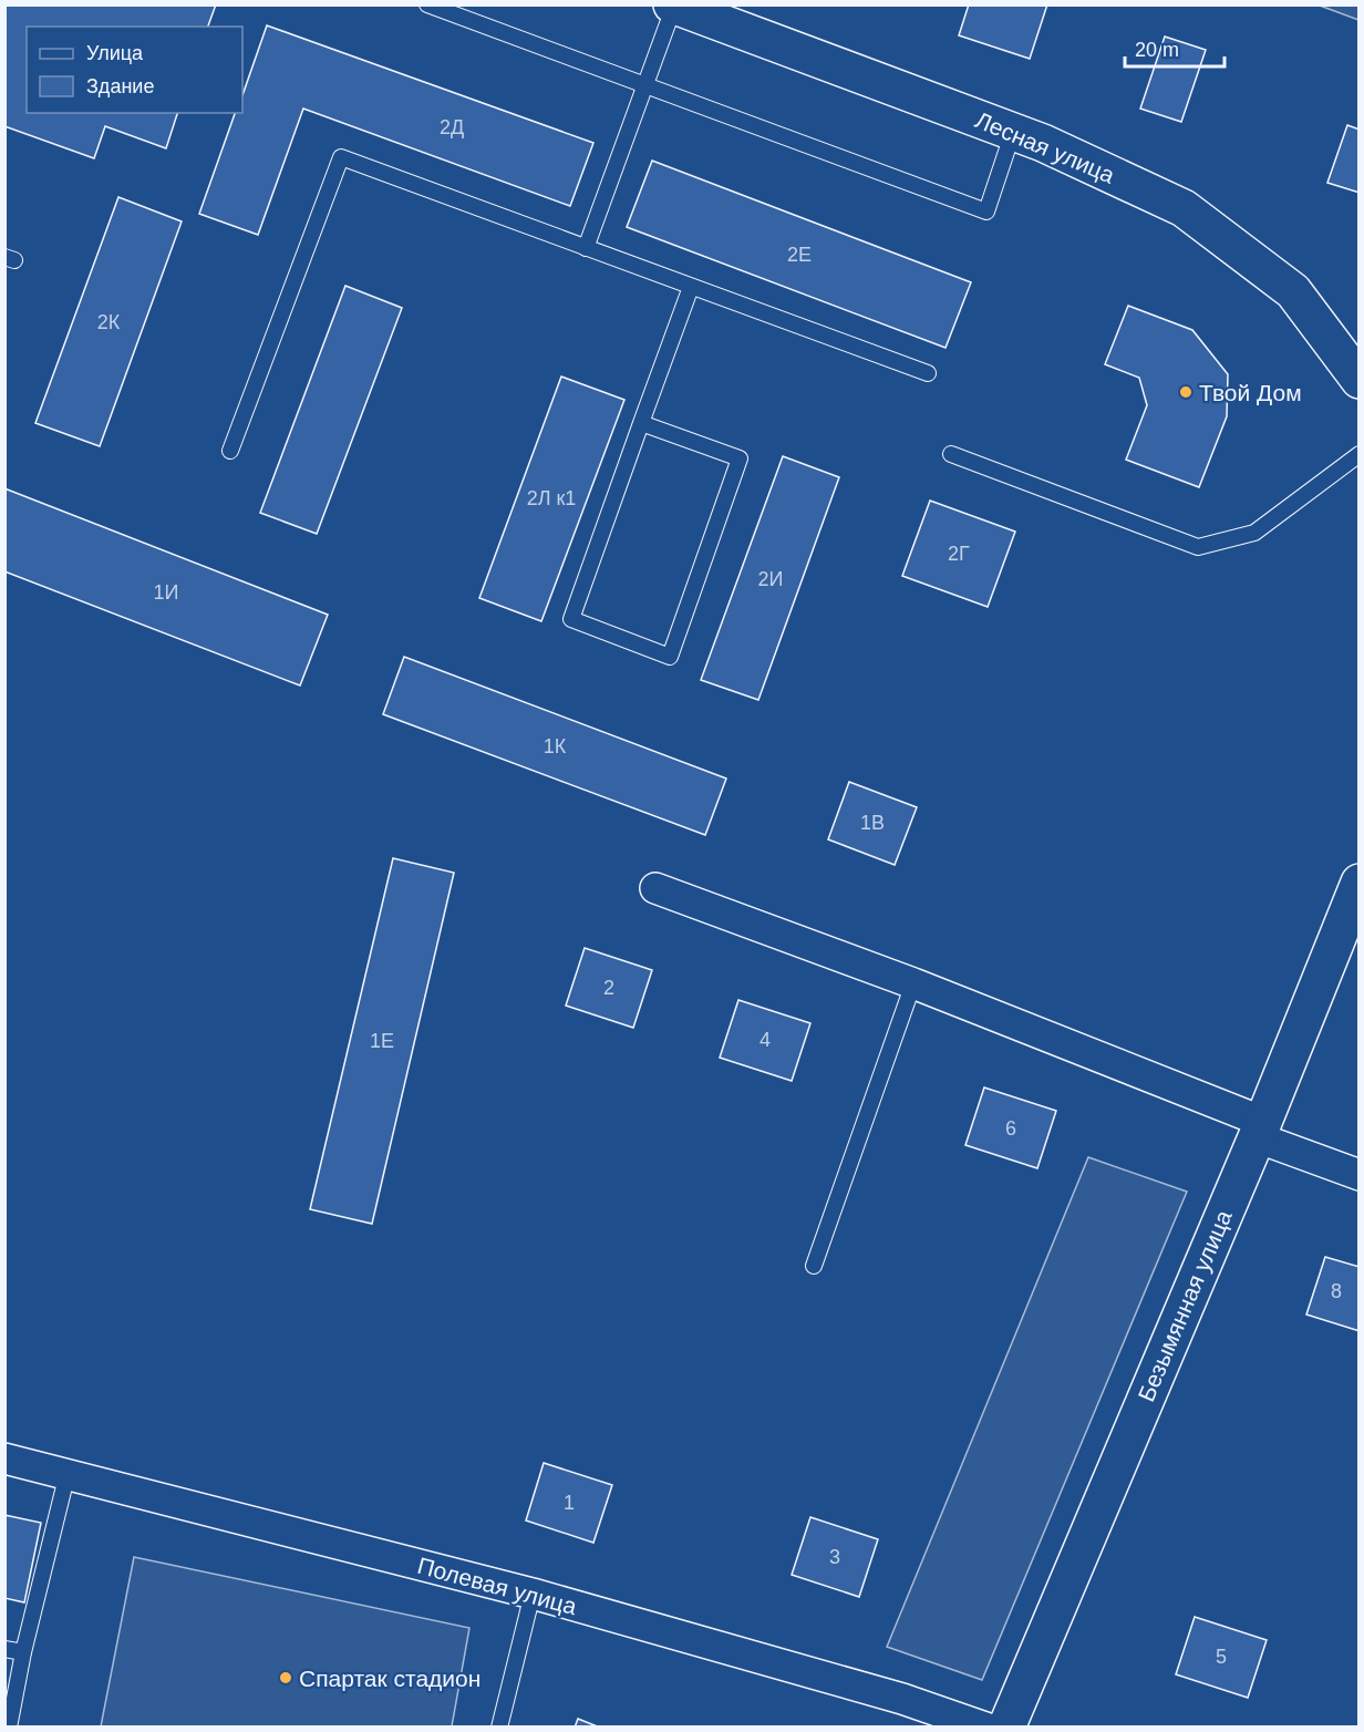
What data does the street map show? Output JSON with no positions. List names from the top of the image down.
{
  "streets": {
    "street": ["Лесная улица", "Безымянная улица", "Полевая улица"]
  },
  "places": ["Твой Дом", "Спартак стадион"],
  "house_numbers": [
    "2Д",
    "2Е",
    "2К",
    "2Л к1",
    "2Г",
    "2И",
    "1И",
    "1К",
    "1В",
    "2",
    "4",
    "1Е",
    "6",
    "8",
    "1",
    "3",
    "5"
  ],
  "legend": ["Улица", "Здание"],
  "scale_bar": "20 m"
}
